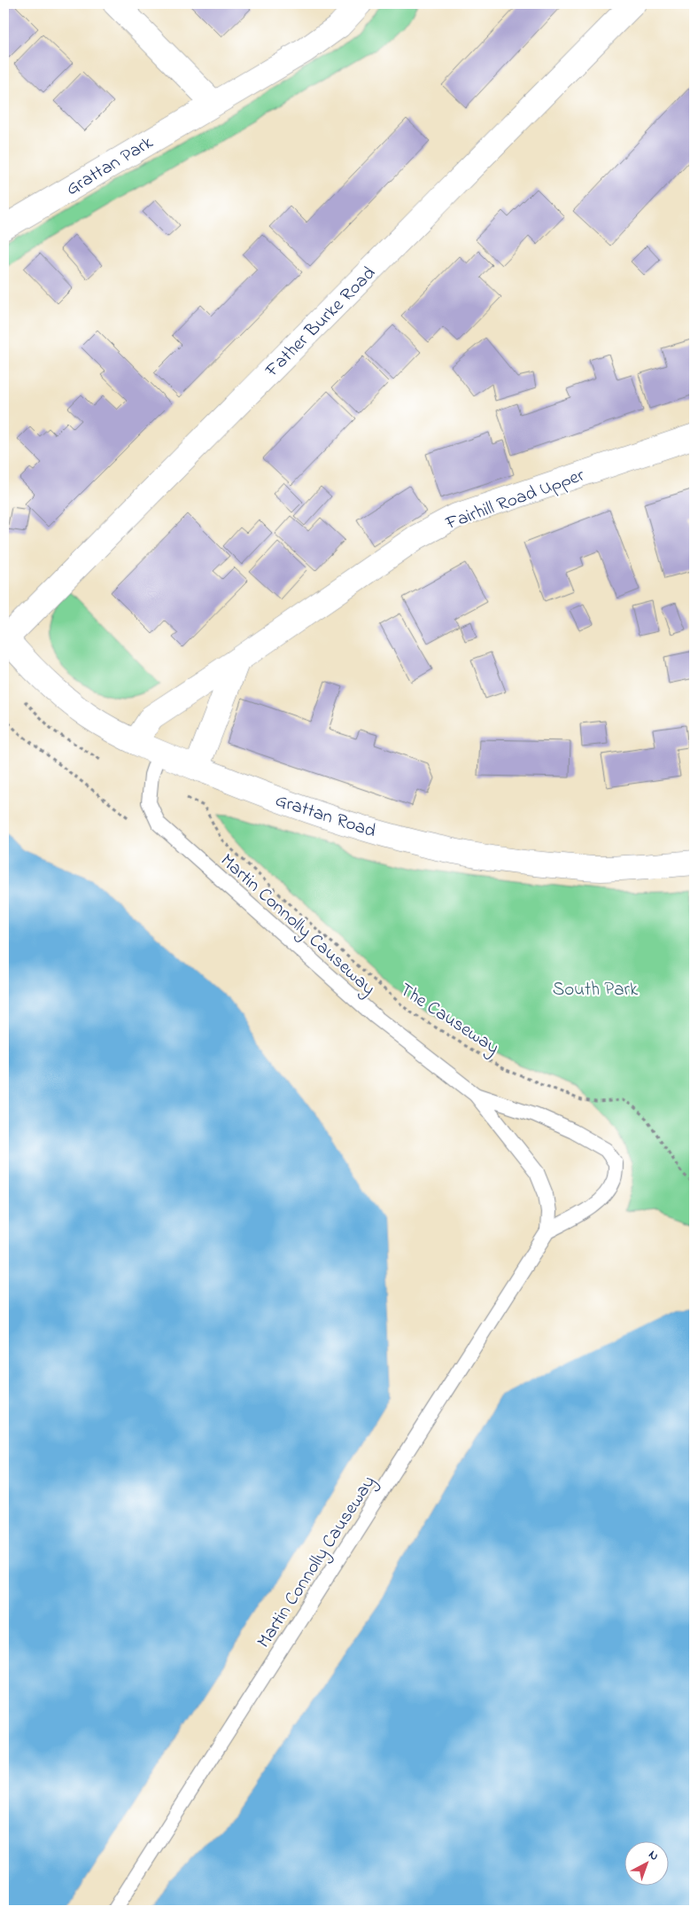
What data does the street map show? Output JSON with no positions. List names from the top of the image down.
{
  "streets": {
    "street": [
      "Grattan Park",
      "Father Burke Road",
      "Fairhill Road Upper",
      "Grattan Road"
    ],
    "lane": ["Martin Connolly Causeway"],
    "path": ["The Causeway"]
  },
  "crossings": [
    ["Father Burke Road", "Grattan Road"],
    ["Fairhill Road Upper", "Grattan Road"],
    ["Grattan Road", "Martin Connolly Causeway"]
  ],
  "parks": ["South Park"],
  "north": "top right"
}
